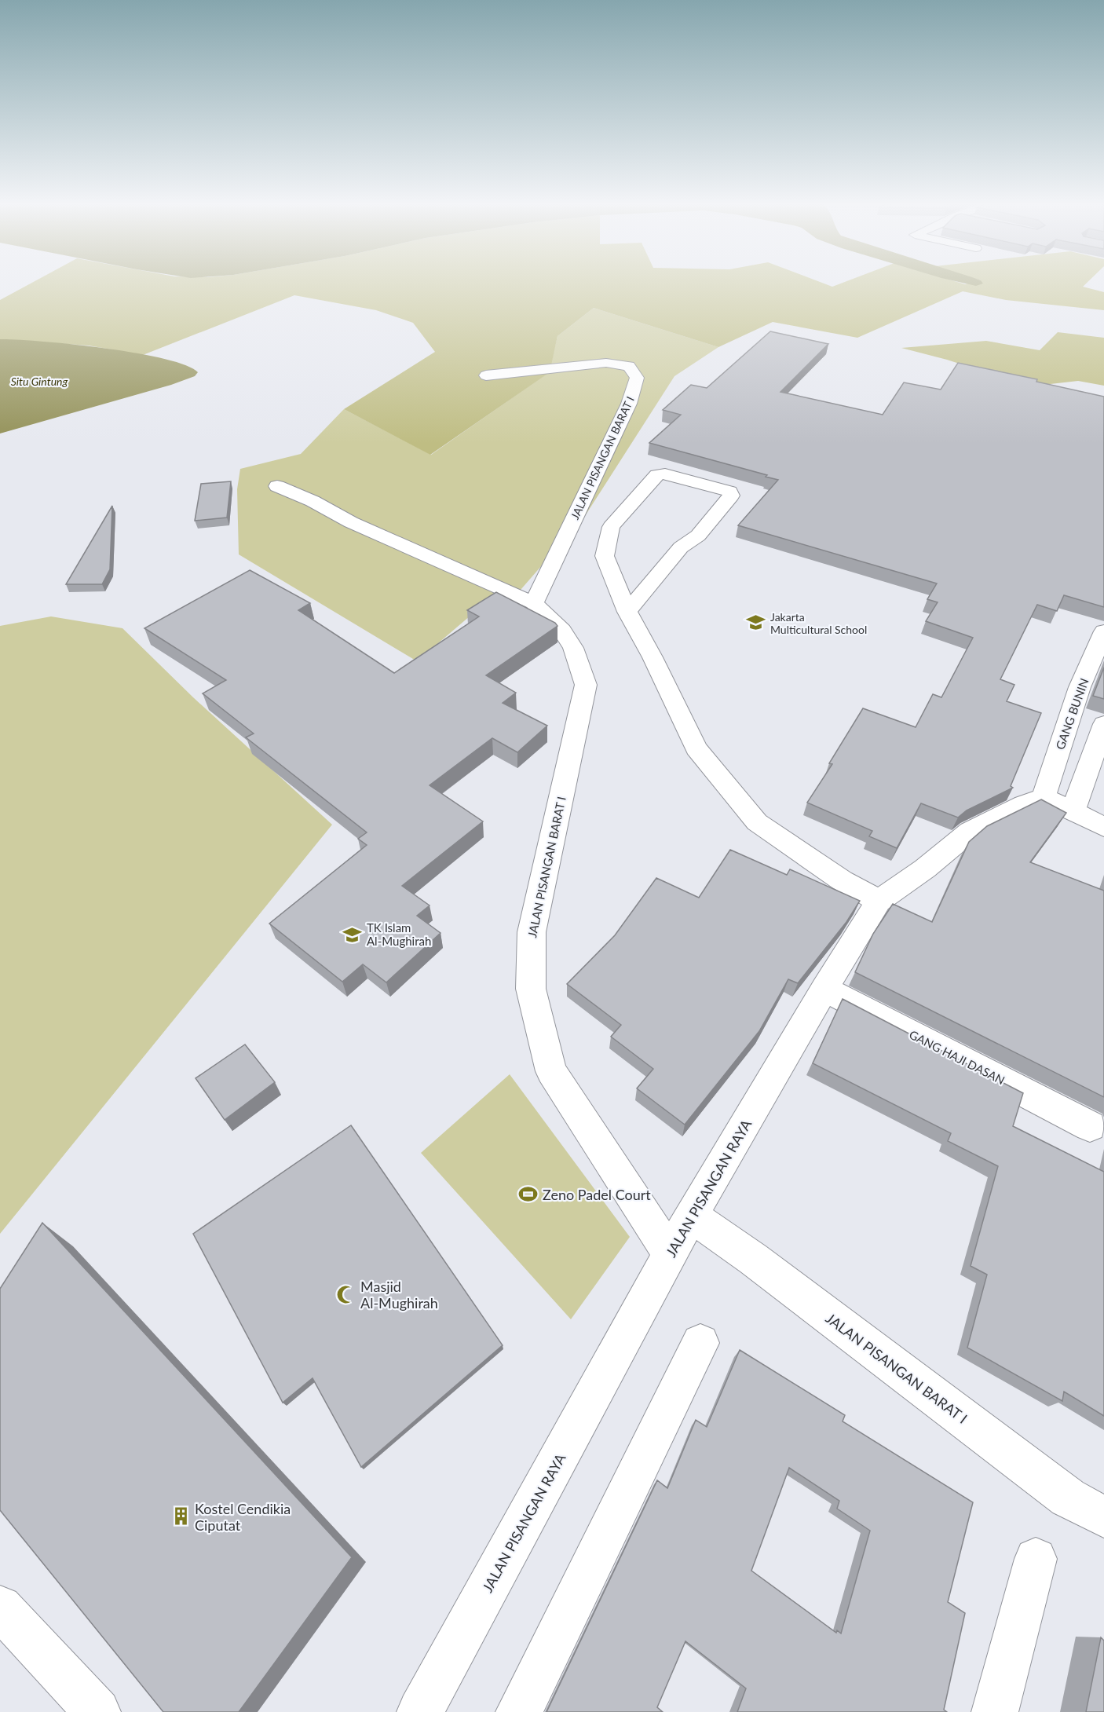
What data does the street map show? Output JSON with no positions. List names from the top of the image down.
{
  "streets": {
    "street": [
      "JALAN PISANGAN BARAT I",
      "GANG BUNIN",
      "GANG HAJI DASAN",
      "JALAN PISANGAN RAYA"
    ]
  },
  "crossings": [
    ["JALAN PISANGAN BARAT I", "JALAN PISANGAN RAYA"],
    ["GANG BUNIN", "JALAN PISANGAN RAYA"],
    ["GANG HAJI DASAN", "JALAN PISANGAN RAYA"]
  ],
  "water": ["Situ Gintung"],
  "places": {
    "school or university": ["Jakarta Multicultural School", "TK Islam Al-Mughirah"],
    "sports": ["Zeno Padel Court"],
    "mosque": ["Masjid Al-Mughirah"],
    "building": ["Kostel Cendikia Ciputat"]
  }
}
